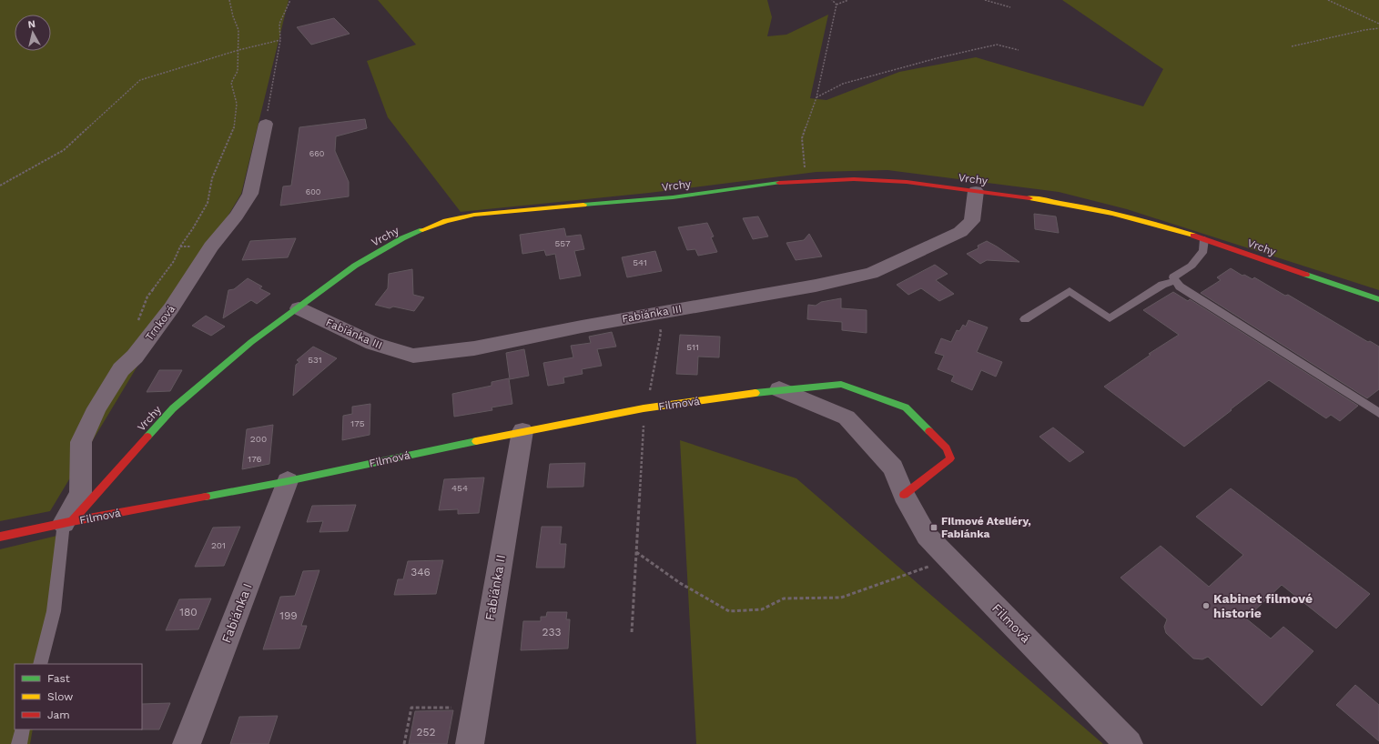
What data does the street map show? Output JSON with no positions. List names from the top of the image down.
{
  "streets": {
    "street": [
      "Vrchy",
      "Fabiánka III",
      "Trnková",
      "Filmová",
      "Fabiánka II",
      "Fabiánka I"
    ]
  },
  "crossings": [
    ["Vrchy", "Fabiánka III"],
    ["Vrchy", "Trnková"],
    ["Vrchy", "Filmová"],
    ["Trnková", "Filmová"],
    ["Filmová", "Fabiánka II"],
    ["Filmová", "Fabiánka I"]
  ],
  "places": {
    "transit": ["Filmové Ateliéry, Fabiánka"],
    "other": ["Kabinet filmové historie"]
  },
  "house_numbers": [
    "660",
    "600",
    "557",
    "541",
    "511",
    "531",
    "175",
    "200",
    "176",
    "454",
    "201",
    "346",
    "180",
    "199",
    "233",
    "252"
  ],
  "legend": ["Fast", "Slow", "Jam"],
  "north": "top"
}
